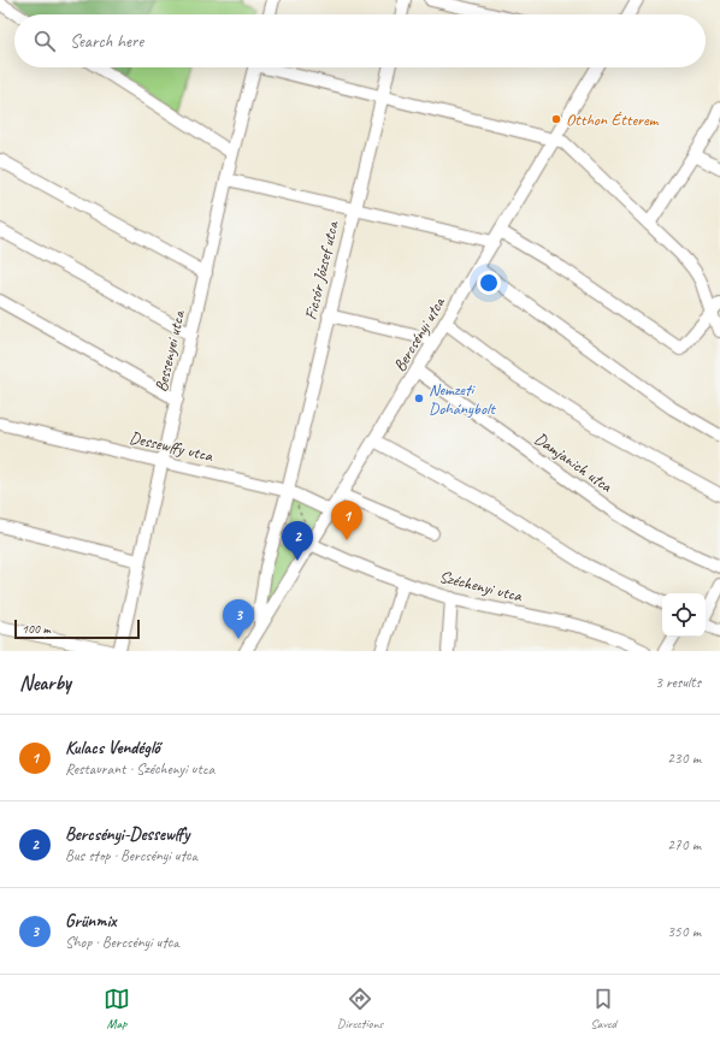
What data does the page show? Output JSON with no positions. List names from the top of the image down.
{
  "streets": {
    "street": [
      "Ficsór József utca",
      "Bercsényi utca",
      "Bessenyei utca",
      "Dessewffy utca",
      "Damjanich utca",
      "Széchenyi utca"
    ]
  },
  "crossings": [
    ["Ficsór József utca", "Bercsényi utca"],
    ["Ficsór József utca", "Dessewffy utca"],
    ["Bercsényi utca", "Dessewffy utca"],
    ["Bercsényi utca", "Damjanich utca"],
    ["Bercsényi utca", "Széchenyi utca"],
    ["Bessenyei utca", "Dessewffy utca"]
  ],
  "places": ["Otthon Étterem", "Nemzeti Dohánybolt"],
  "scale_bar": "100 m",
  "page": {
    "search": "Search here",
    "pins": ["1", "2", "3"],
    "scale": "100 m",
    "heading": ["Nearby", "3 results"],
    "list": [
      {
        "mark": "1",
        "name": "Kulacs Vendéglő",
        "note": "Restaurant · Széchenyi utca",
        "value": "230 m"
      },
      {
        "mark": "2",
        "name": "Bercsényi-Dessewffy",
        "note": "Bus stop · Bercsényi utca",
        "value": "270 m"
      },
      {
        "mark": "3",
        "name": "Grünmix",
        "note": "Shop · Bercsényi utca",
        "value": "350 m"
      }
    ],
    "nav": ["Map", "Directions", "Saved"]
  }
}
